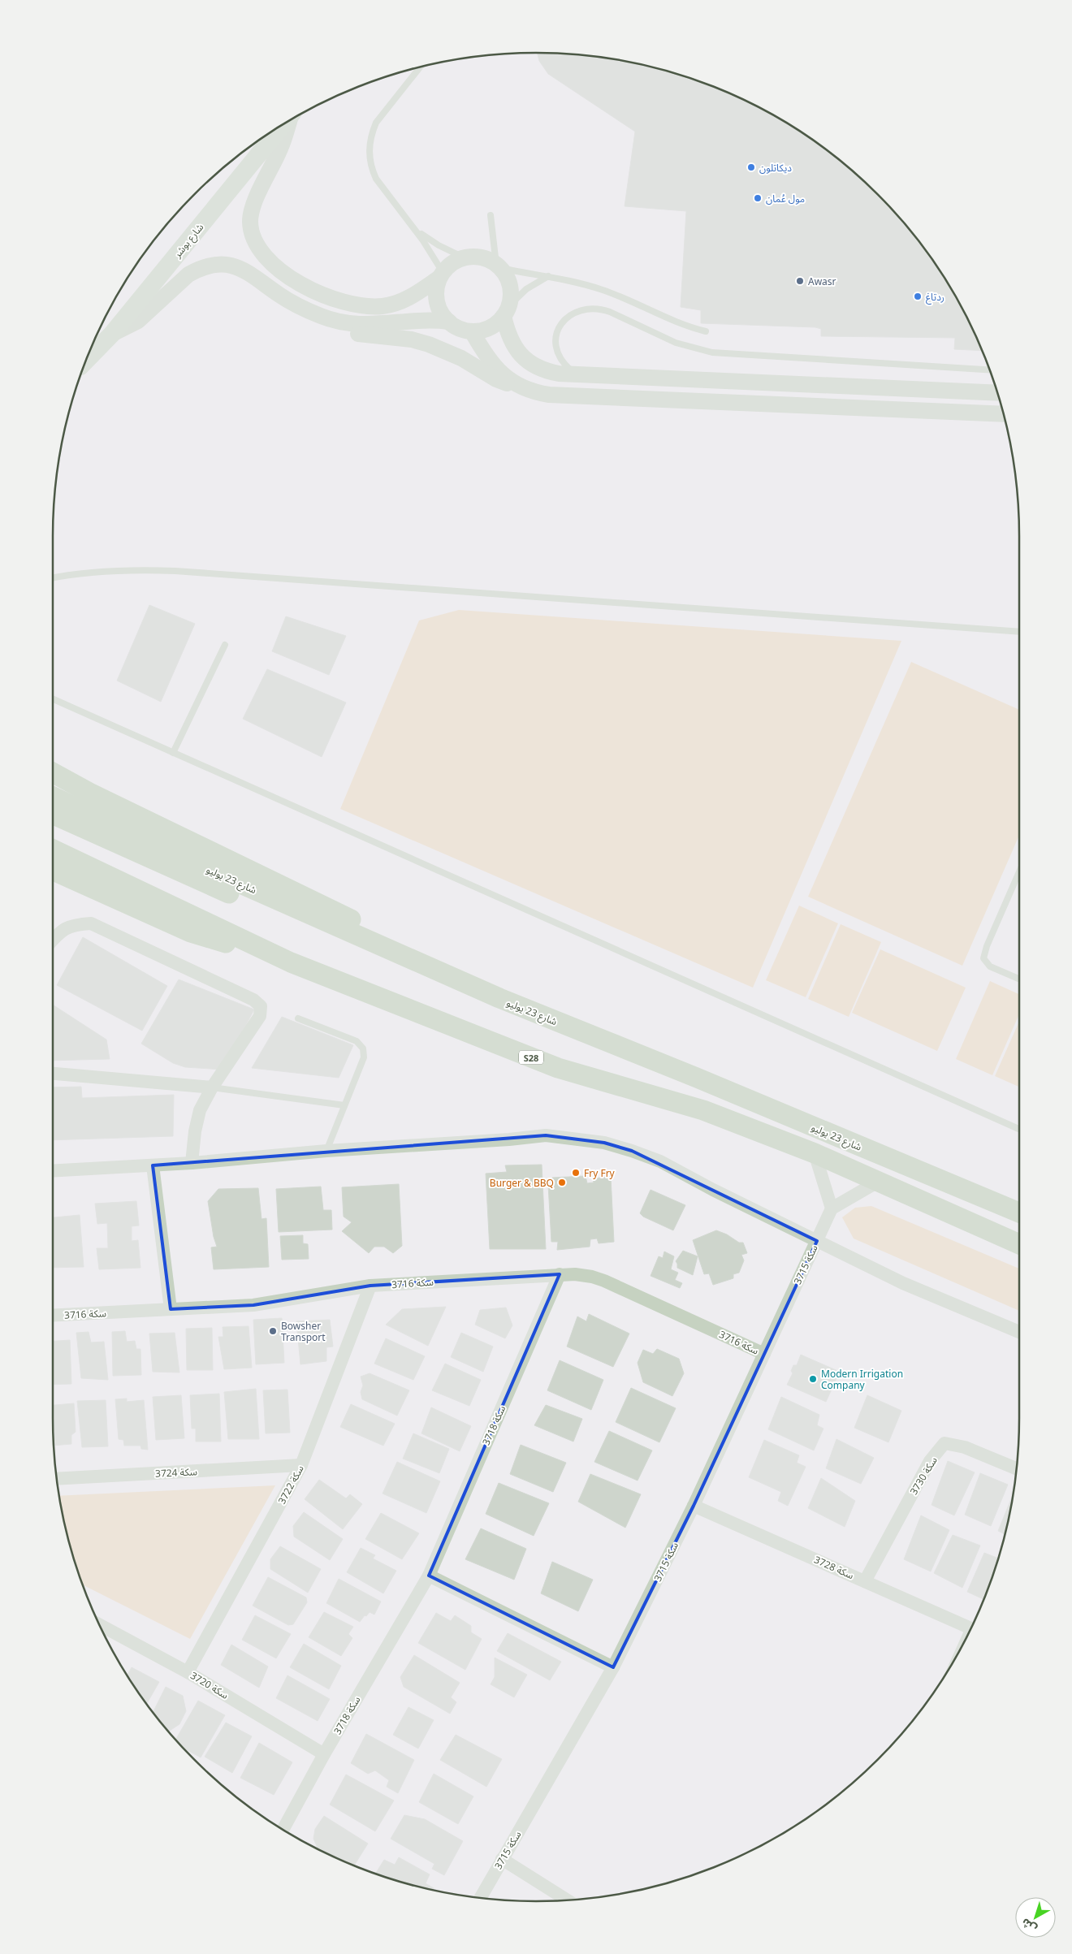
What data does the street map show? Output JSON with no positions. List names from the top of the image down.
{
  "streets": {
    "main road": ["شارع بوشر", "شارع 23 يوليو", "S28"],
    "street": [
      "سكة 3715",
      "سكة 3716",
      "سكة 3718",
      "سكة 3724",
      "سكة 3730",
      "سكة 3722",
      "سكة 3728",
      "سكة 3720"
    ]
  },
  "crossings": [
    ["سكة 3715", "سكة 3716"],
    ["سكة 3715", "سكة 3728"],
    ["سكة 3716", "سكة 3718"],
    ["سكة 3716", "سكة 3722"],
    ["سكة 3718", "سكة 3720"],
    ["سكة 3724", "سكة 3722"],
    ["سكة 3730", "سكة 3728"],
    ["سكة 3722", "سكة 3720"]
  ],
  "places": [
    "ديكاتلون",
    "مول عُمان",
    "Awasr",
    "ردتاغ",
    "Fry Fry",
    "Burger & BBQ",
    "Bowsher Transport",
    "Modern Irrigation Company"
  ],
  "north": "bottom left"
}
